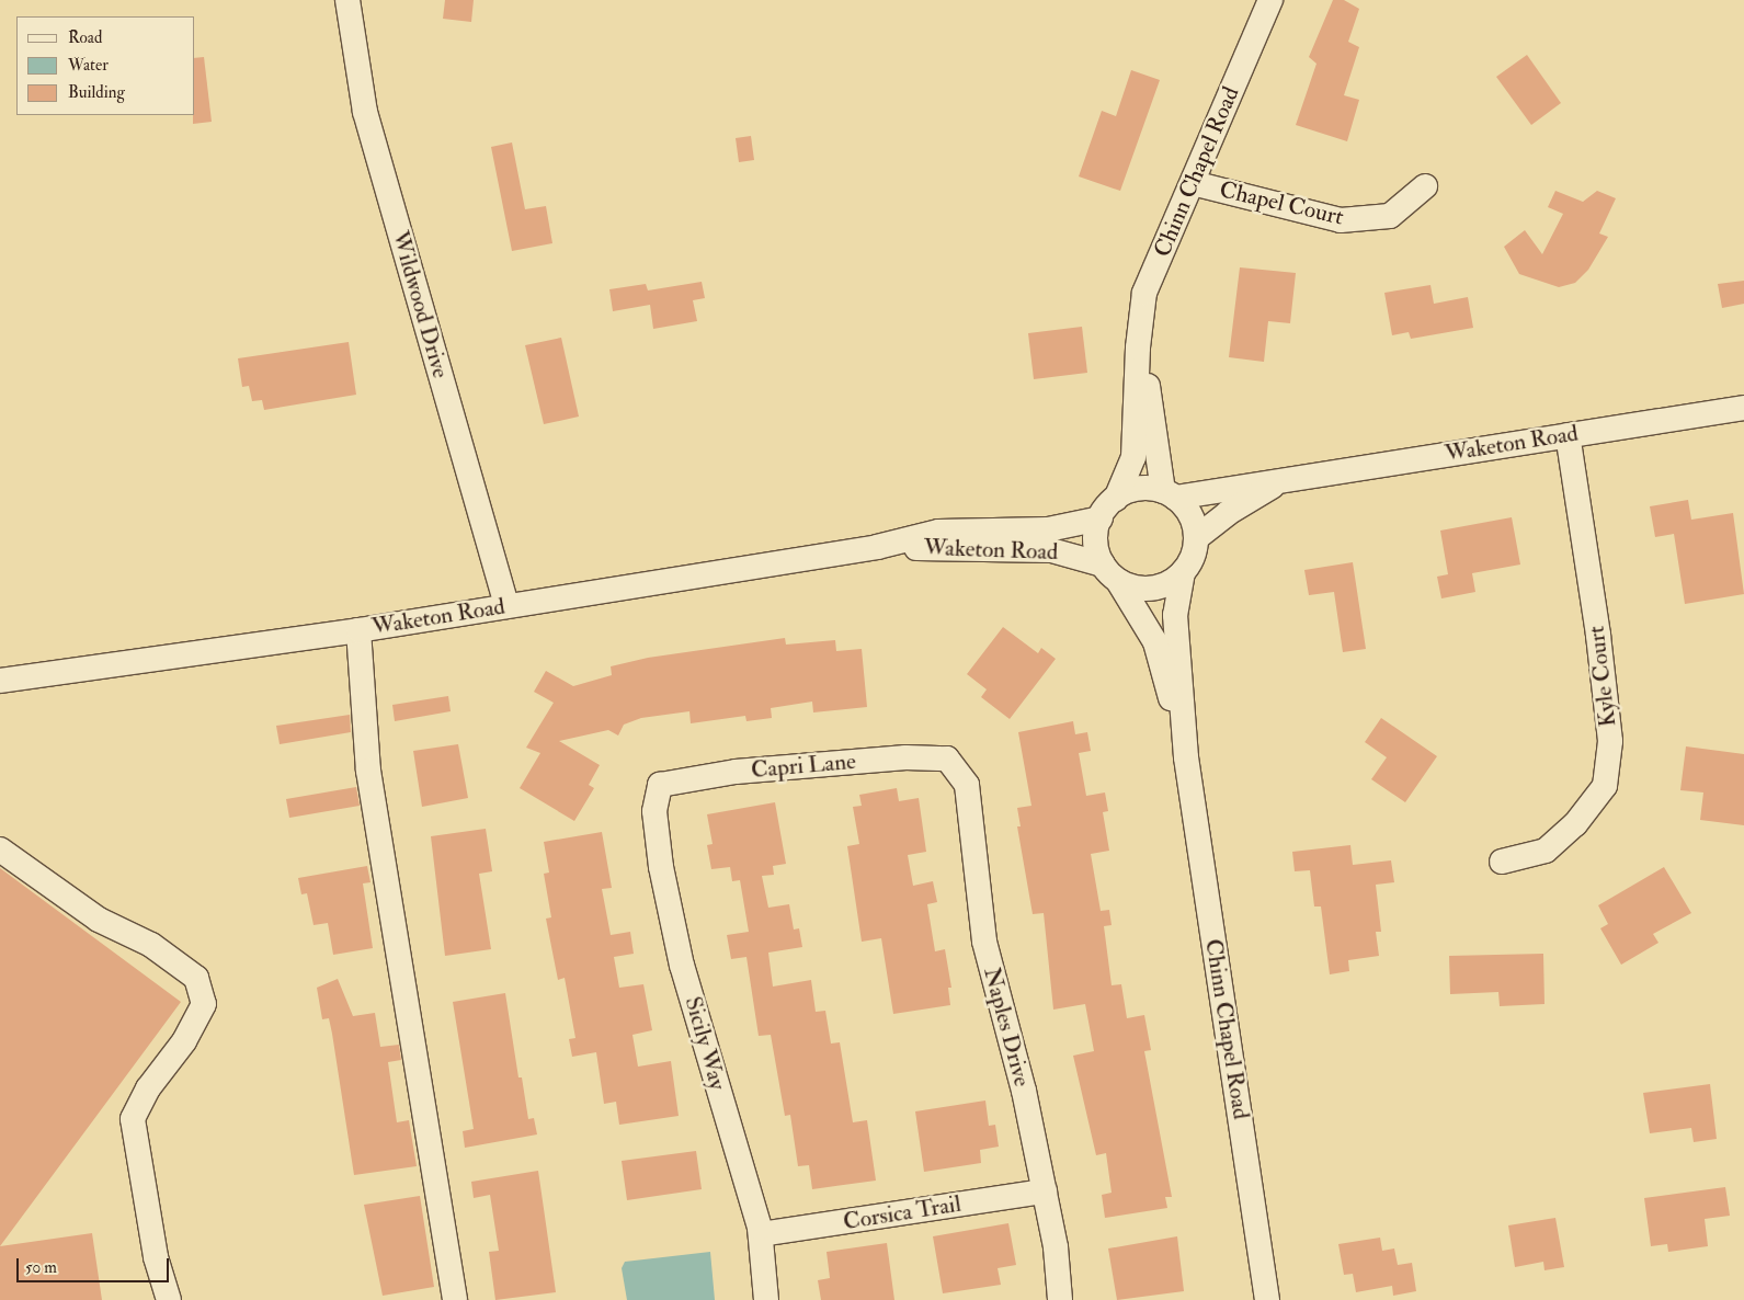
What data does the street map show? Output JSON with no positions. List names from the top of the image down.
{
  "streets": {
    "street": [
      "Chinn Chapel Road",
      "Chapel Court",
      "Wildwood Drive",
      "Waketon Road",
      "Kyle Court",
      "Capri Lane",
      "Naples Drive",
      "Sicily Way",
      "Corsica Trail"
    ]
  },
  "crossings": [
    ["Chinn Chapel Road", "Chapel Court"],
    ["Chinn Chapel Road", "Waketon Road"],
    ["Wildwood Drive", "Waketon Road"],
    ["Waketon Road", "Kyle Court"],
    ["Capri Lane", "Naples Drive"],
    ["Capri Lane", "Sicily Way"],
    ["Naples Drive", "Corsica Trail"],
    ["Sicily Way", "Corsica Trail"]
  ],
  "legend": ["Road", "Water", "Building"],
  "scale_bar": "50 m"
}
